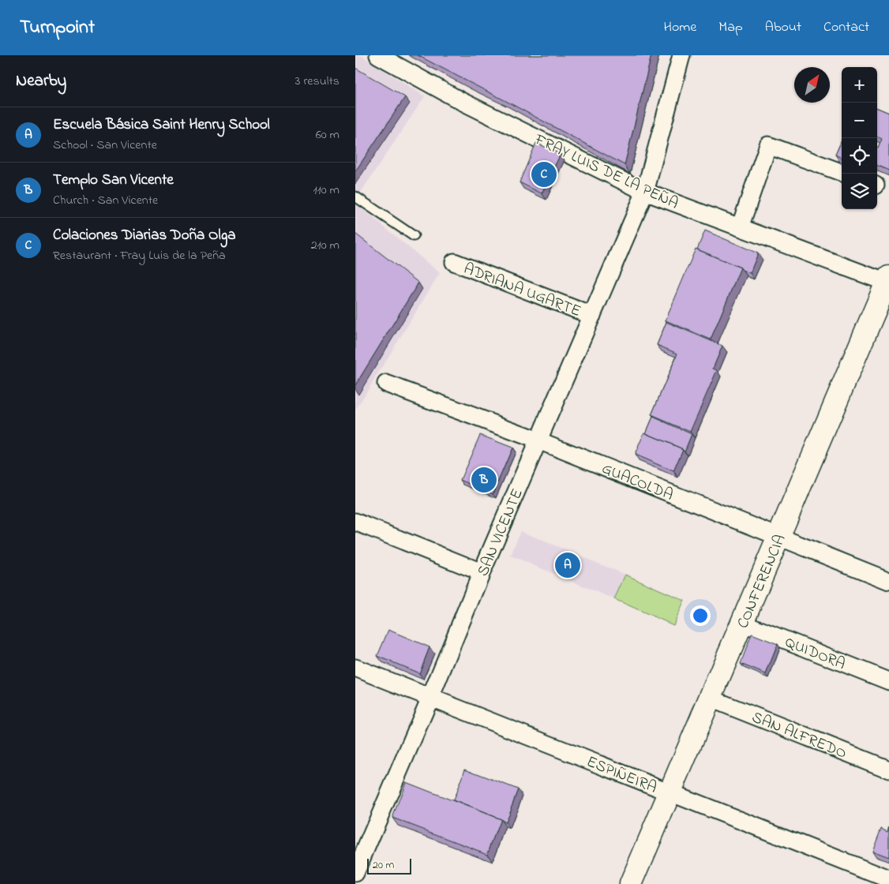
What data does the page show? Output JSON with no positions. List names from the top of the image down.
{
  "streets": {
    "street": [
      "FRAY LUIS DE LA PEÑA",
      "ADRIANA UGARTE",
      "GUACOLDA",
      "SAN VICENTE",
      "CONFERENCIA",
      "QUIDORA",
      "SAN ALFREDO",
      "ESPIÑEIRA"
    ]
  },
  "crossings": [
    ["FRAY LUIS DE LA PEÑA", "SAN VICENTE"],
    ["FRAY LUIS DE LA PEÑA", "CONFERENCIA"],
    ["ADRIANA UGARTE", "SAN VICENTE"],
    ["GUACOLDA", "SAN VICENTE"],
    ["GUACOLDA", "CONFERENCIA"],
    ["SAN VICENTE", "ESPIÑEIRA"],
    ["CONFERENCIA", "QUIDORA"],
    ["CONFERENCIA", "SAN ALFREDO"],
    ["CONFERENCIA", "ESPIÑEIRA"]
  ],
  "scale_bar": "20 m",
  "north": "top right",
  "page": {
    "header": "Turnpoint",
    "nav": [
      "Home",
      "Map",
      "About",
      "Contact"
    ],
    "heading": ["Nearby", "3 results"],
    "map_buttons": ["+", "−"],
    "list": [
      {
        "mark": "A",
        "name": "Escuela Básica Saint Henry School",
        "note": "School · San Vicente",
        "value": "60 m"
      },
      {
        "mark": "B",
        "name": "Templo San Vicente",
        "note": "Church · San Vicente",
        "value": "110 m"
      },
      {
        "mark": "C",
        "name": "Colaciones Diarias Doña Olga",
        "note": "Restaurant · Fray Luis de la Peña",
        "value": "210 m"
      }
    ],
    "pins": ["C", "B", "A"],
    "scale": "20 m"
  }
}
